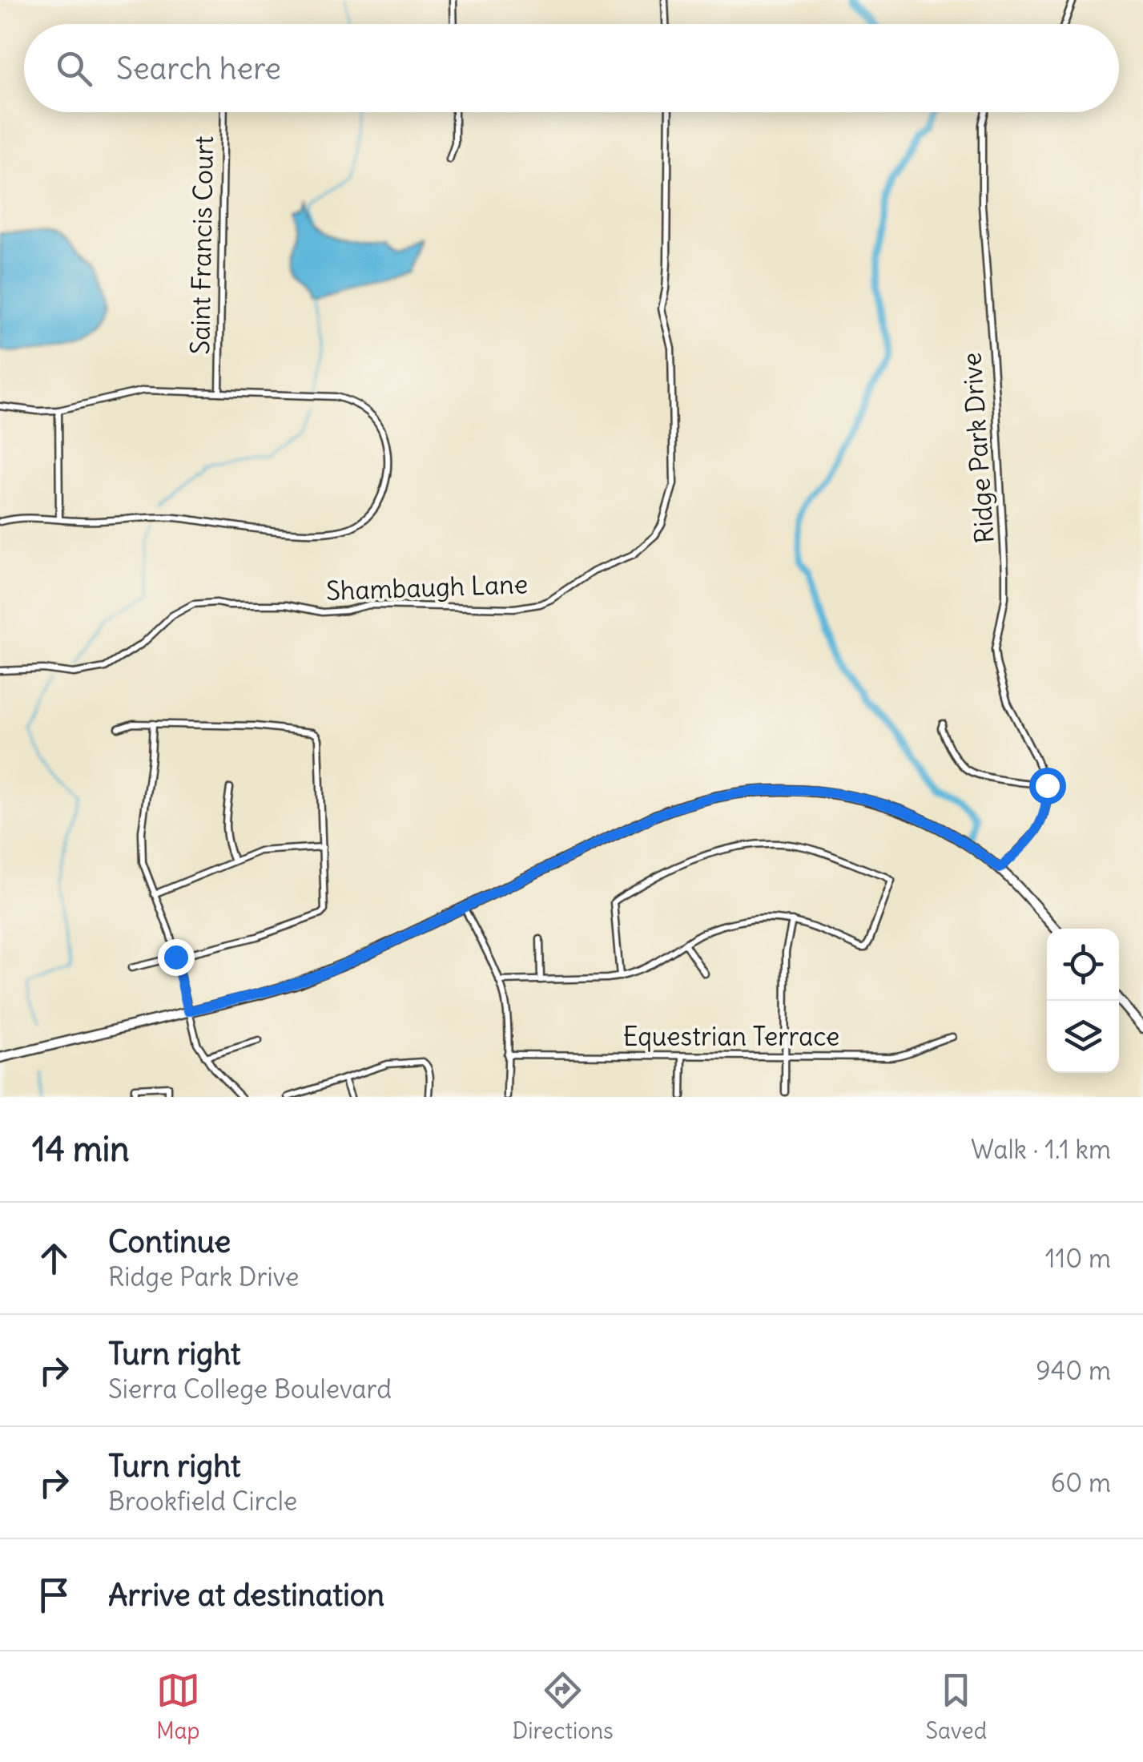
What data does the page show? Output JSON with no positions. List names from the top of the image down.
{
  "streets": {
    "street": [
      "Saint Francis Court",
      "Ridge Park Drive",
      "Shambaugh Lane",
      "Equestrian Terrace"
    ]
  },
  "page": {
    "search": "Search here",
    "heading": ["14 min", "Walk · 1.1 km"],
    "list": [
      ["Continue", "Ridge Park Drive", "110 m"],
      ["Turn right", "Sierra College Boulevard", "940 m"],
      ["Turn right", "Brookfield Circle", "60 m"],
      "Arrive at destination"
    ],
    "nav": ["Map", "Directions", "Saved"]
  }
}
